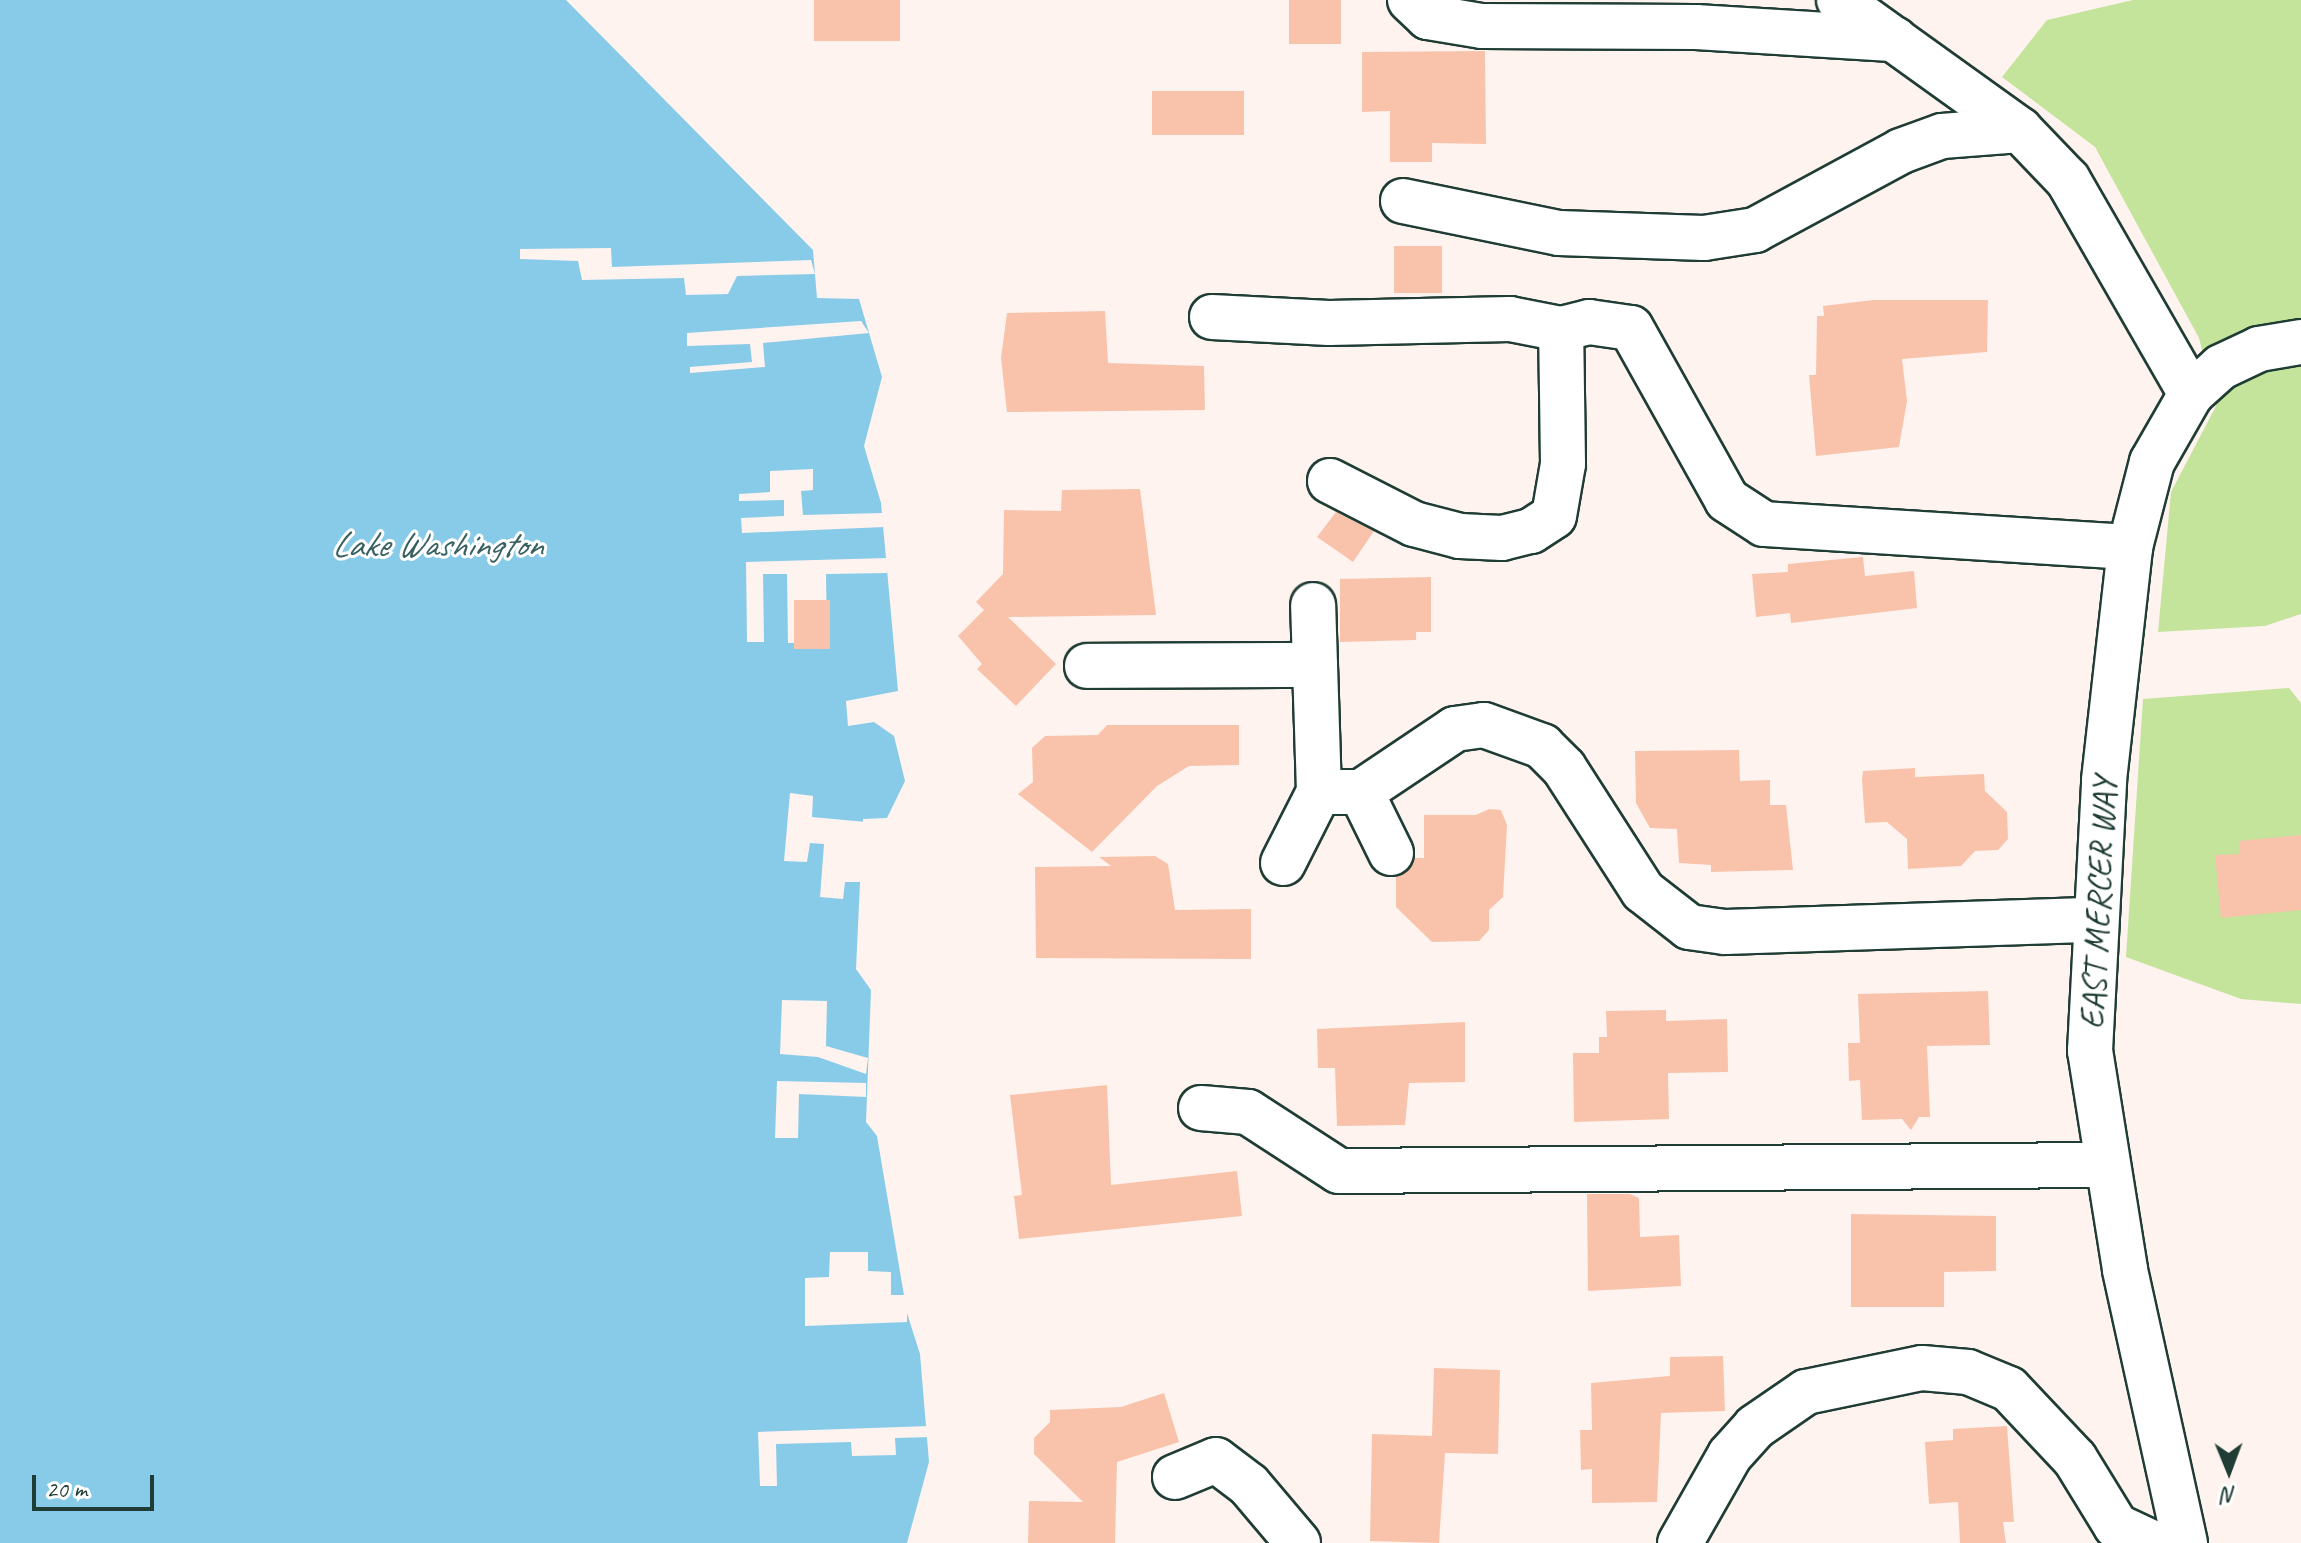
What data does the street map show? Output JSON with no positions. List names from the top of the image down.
{
  "streets": {
    "street": ["EAST MERCER WAY"]
  },
  "water": ["Lake Washington"],
  "scale_bar": "20 m",
  "north": "bottom"
}
